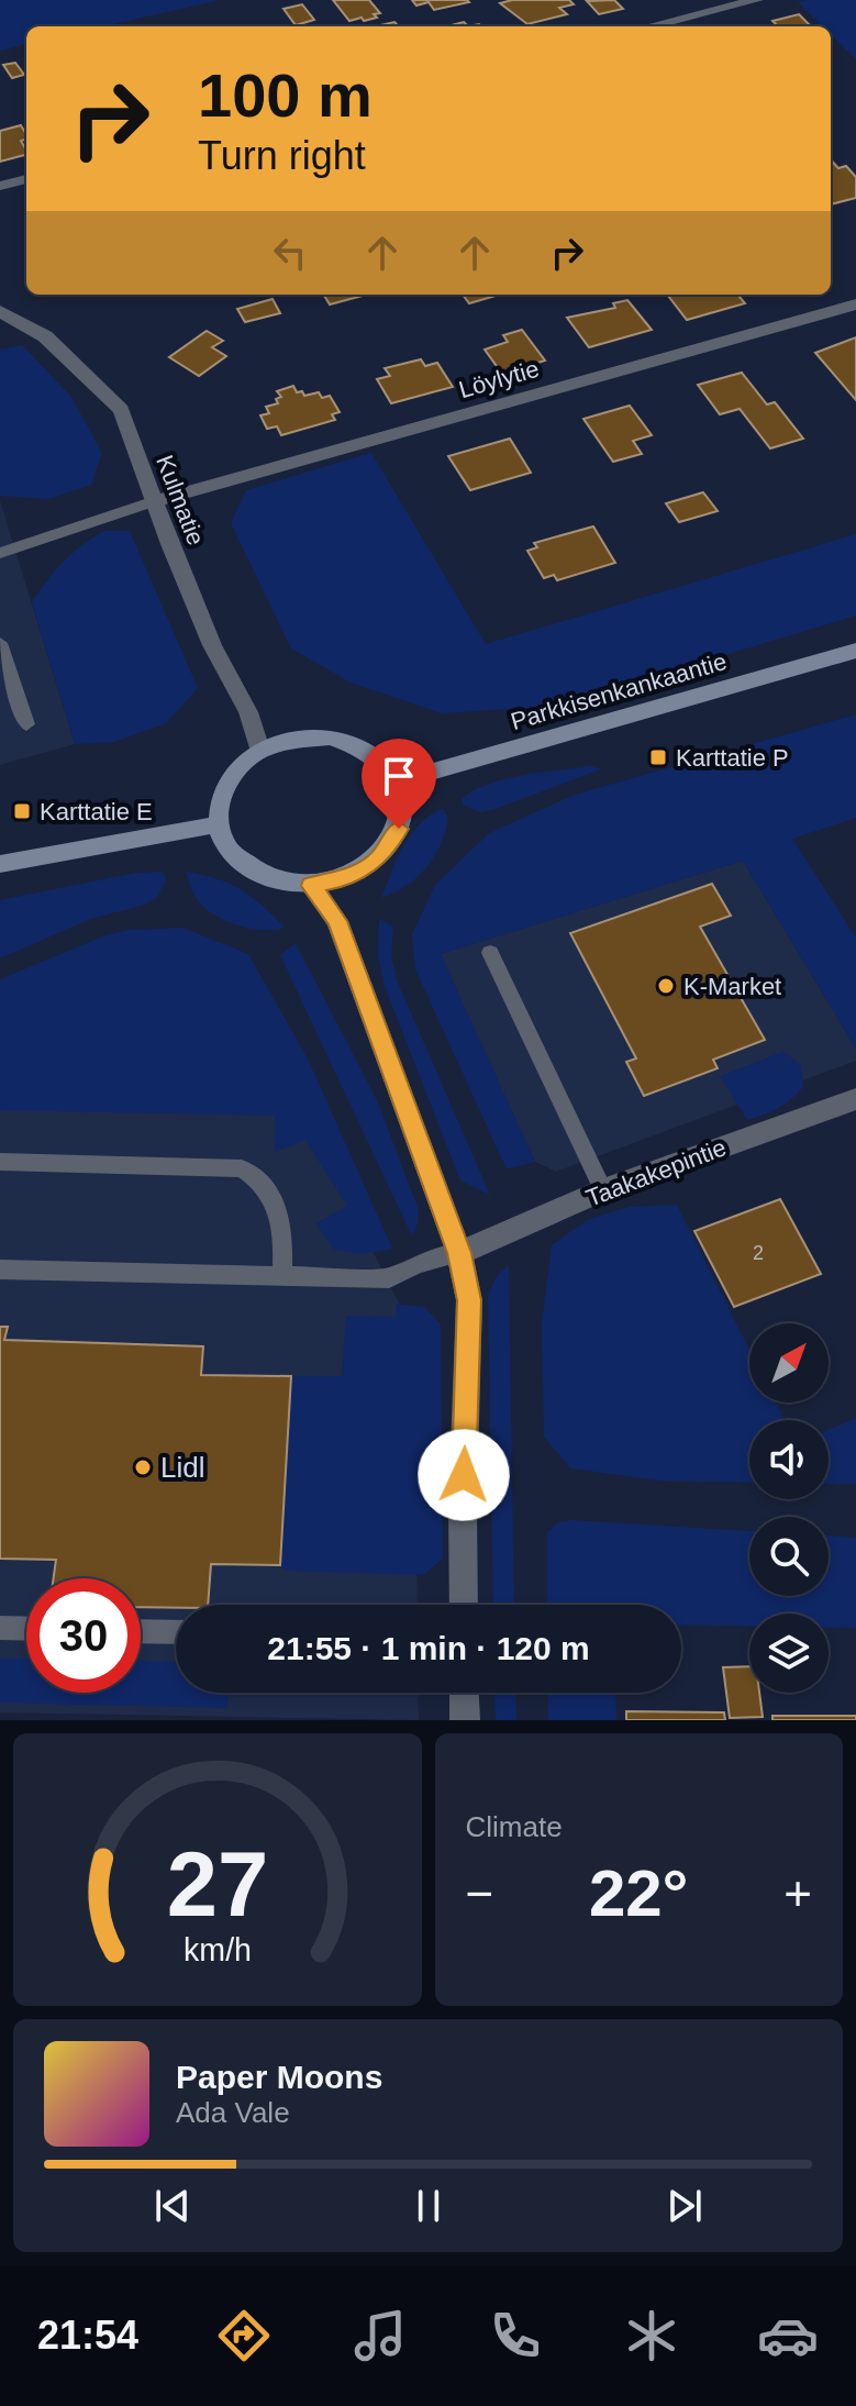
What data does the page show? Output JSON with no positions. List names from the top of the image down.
{
  "streets": {
    "main road": ["Parkkisenkankaantie"],
    "street": ["Löylytie", "Kulmatie", "Taakakepintie"]
  },
  "crossings": [
    ["Löylytie", "Kulmatie"],
    ["Kulmatie", "Parkkisenkankaantie"]
  ],
  "places": {
    "transit": ["Karttatie P", "Karttatie E"],
    "other": ["K-Market", "Lidl"]
  },
  "house_numbers": ["2"],
  "north": "top right",
  "page": {
    "turn": ["100 m", "Turn right"],
    "limit": "30",
    "trip": "21:55 · 1 min · 120 m",
    "tile": "Climate",
    "heat": ["−", "22°", "+"],
    "song": ["Paper Moons", "Ada Vale"],
    "tabs": "21:54",
    "gauge": ["27", "km/h"]
  }
}
